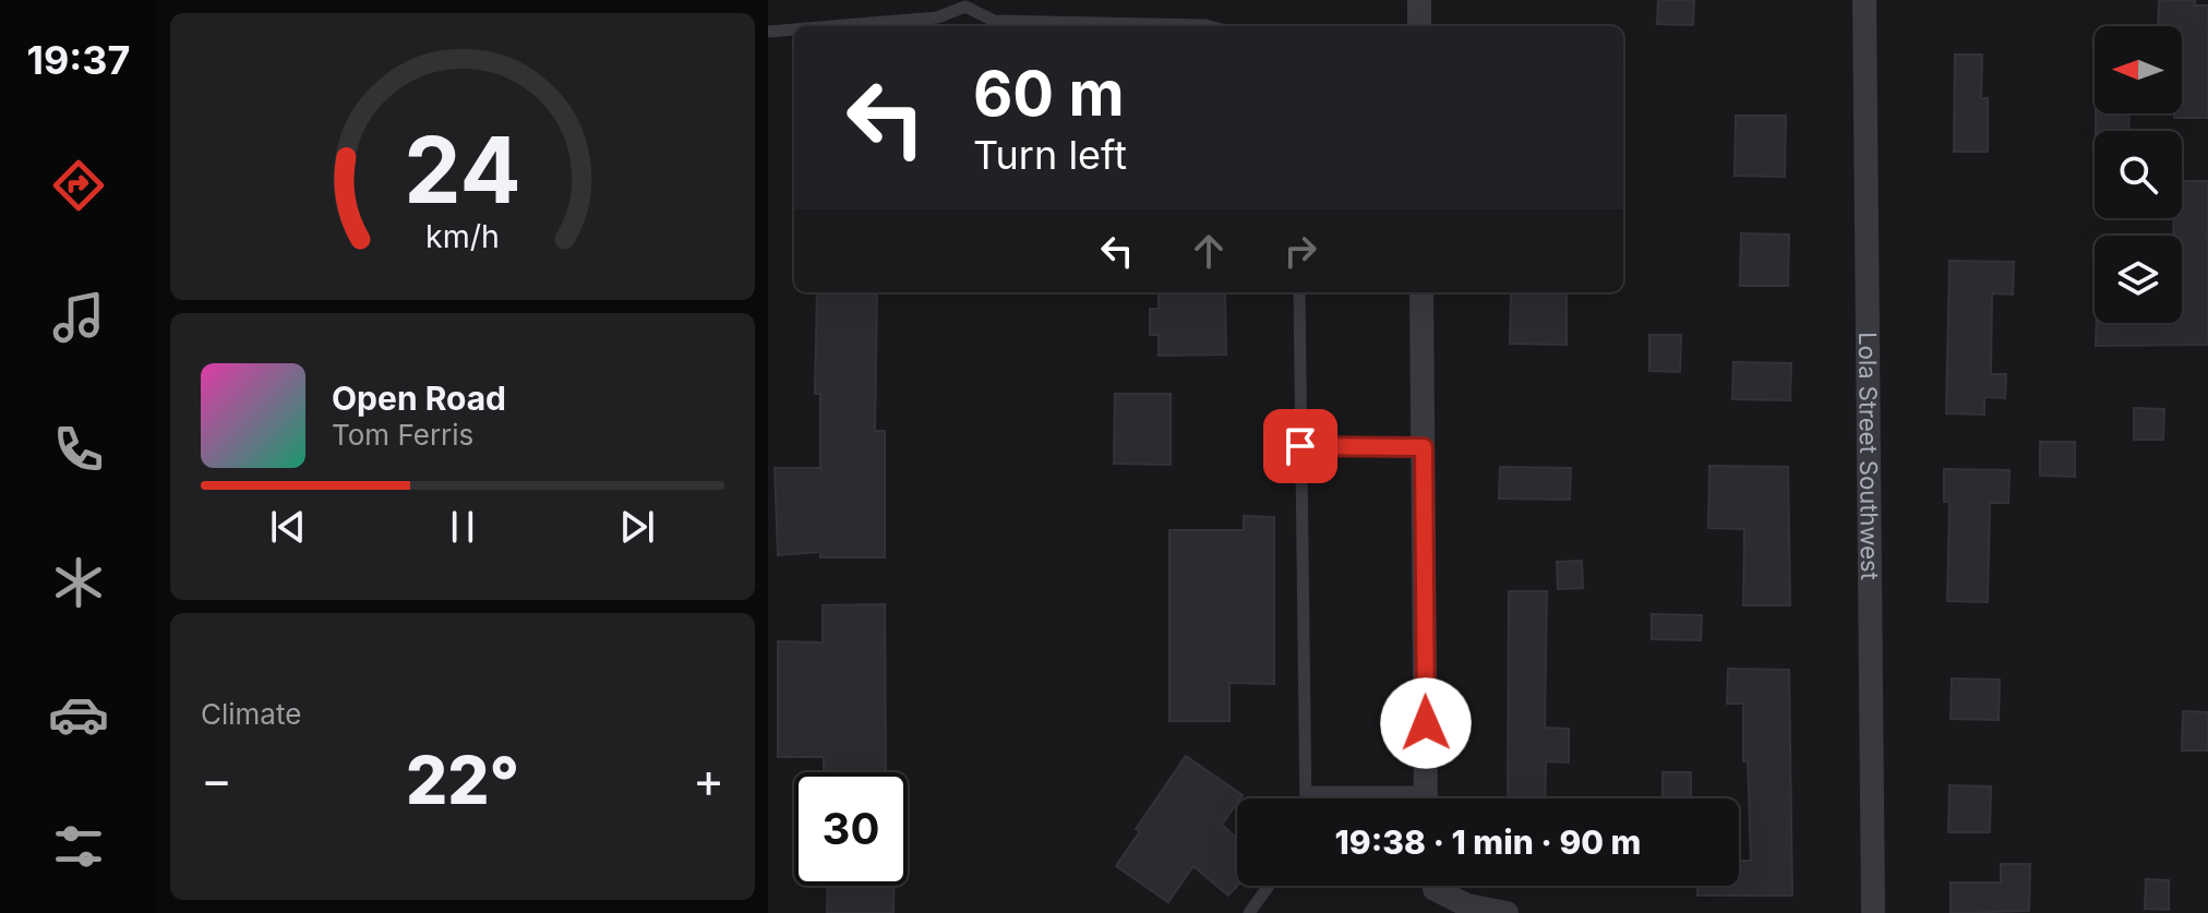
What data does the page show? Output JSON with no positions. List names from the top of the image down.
{
  "streets": {
    "street": ["Lola Street Southwest"]
  },
  "north": "left",
  "page": {
    "tabs": "19:37",
    "turn": ["60 m", "Turn left"],
    "song": ["Open Road", "Tom Ferris"],
    "tile": "Climate",
    "heat": ["−", "22°", "+"],
    "limit": "30",
    "trip": "19:38 · 1 min · 90 m",
    "gauge": ["24", "km/h"]
  }
}
